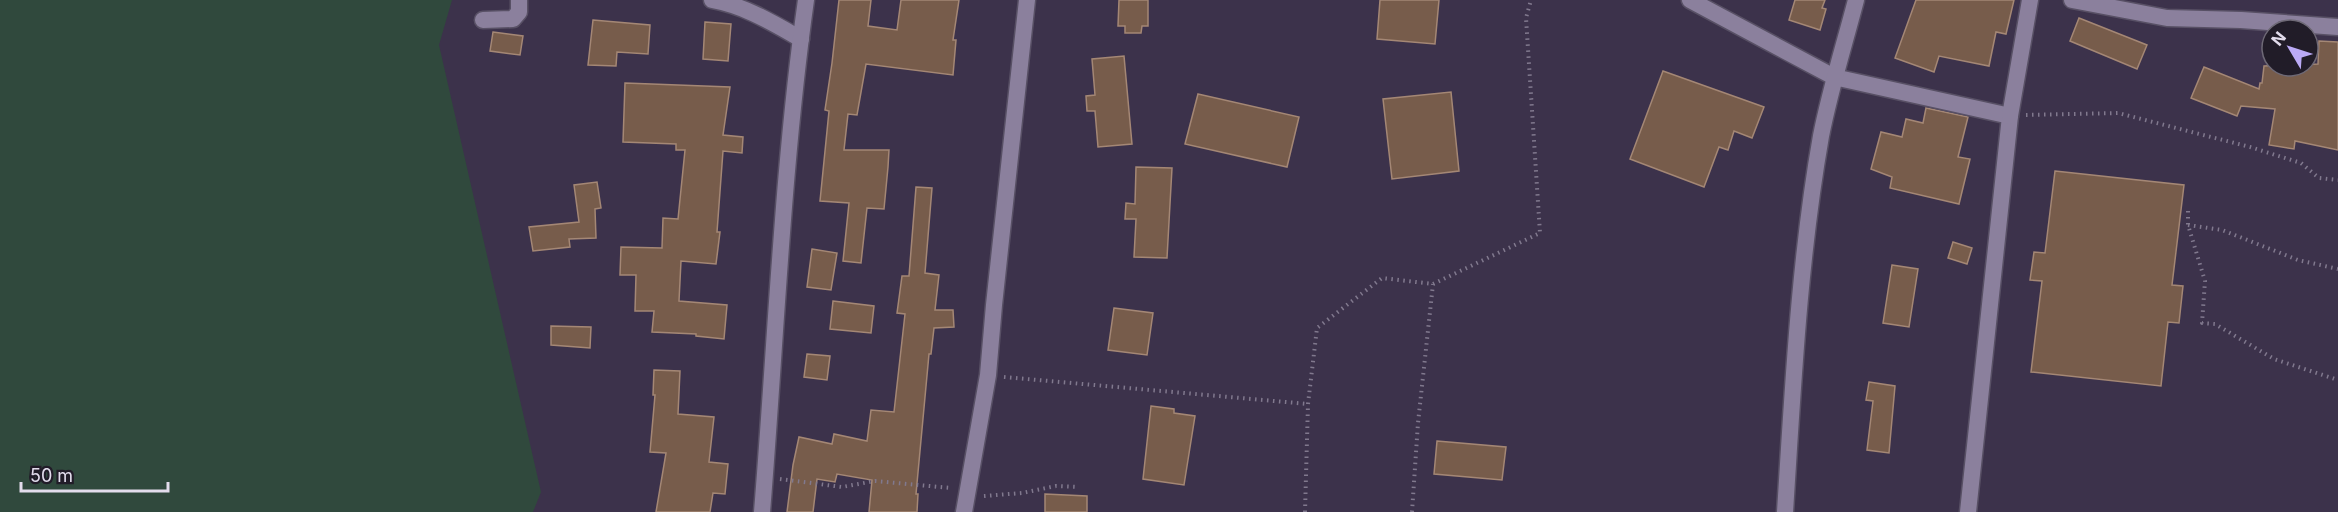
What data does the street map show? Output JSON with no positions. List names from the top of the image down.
{
  "scale_bar": "50 m",
  "north": "top left"
}
